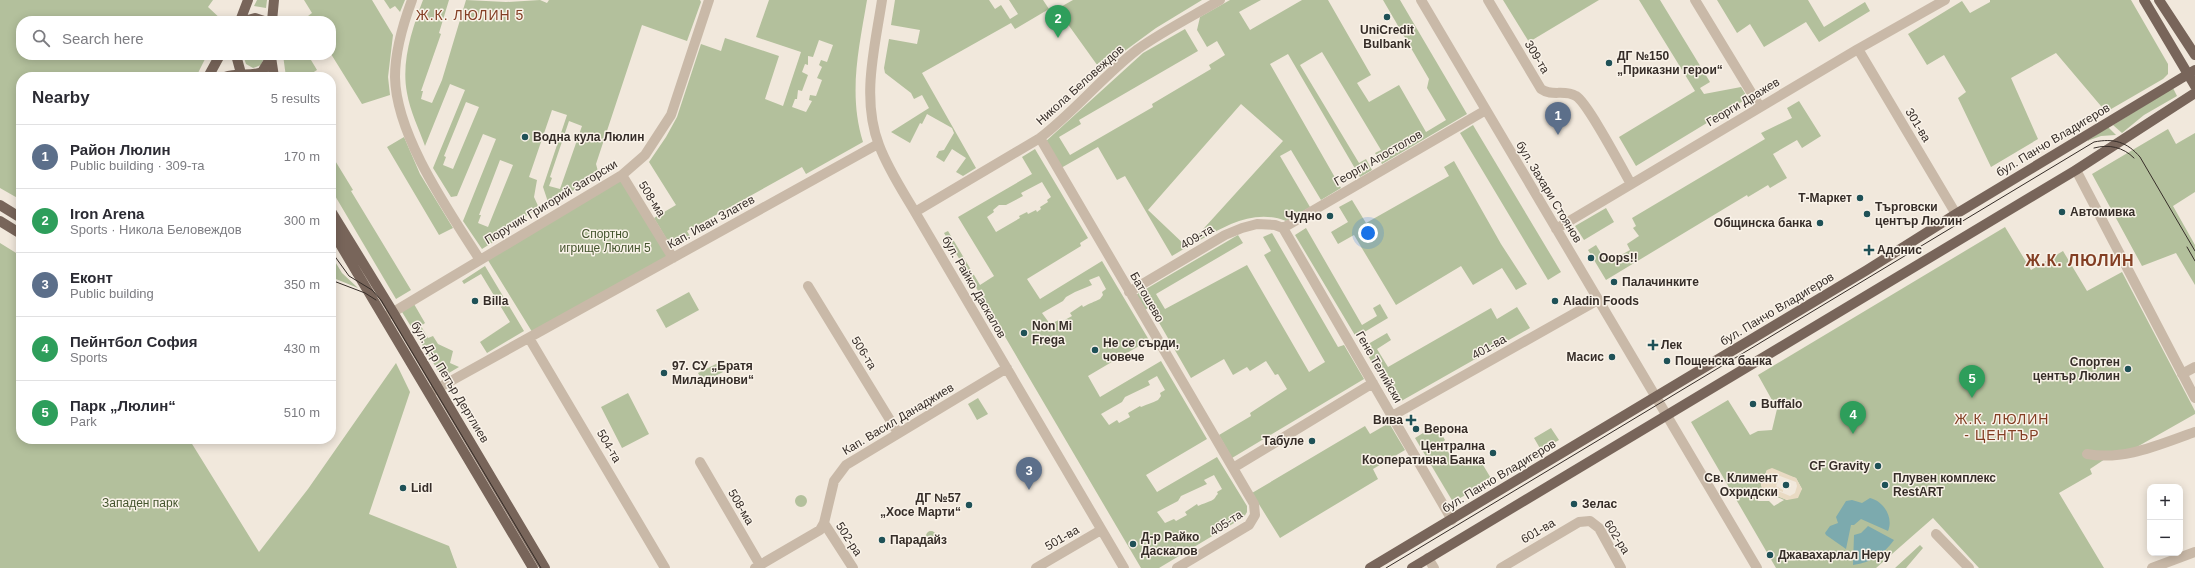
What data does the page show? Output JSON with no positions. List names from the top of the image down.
{
  "streets": {
    "main road": ["бул. Панчо Владигеров", "бул. Д-р Петър Дертлиев"],
    "street": [
      "309-та",
      "Никола Беловеждов",
      "Георги Дражев",
      "301-ва",
      "Георги Апостолов",
      "бул. Захари Стоянов",
      "508-ма",
      "Поручик Григорий Загорски",
      "Кап. Иван Златев",
      "409-та",
      "бул. Райко Даскалов",
      "Батошево",
      "401-ва",
      "506-та",
      "Гене Телийски",
      "Кап. Васил Данаджиев",
      "504-та",
      "405-та",
      "601-ва",
      "602-ра",
      "501-ва",
      "502-ра"
    ]
  },
  "crossings": [
    ["309-та", "Георги Дражев"],
    ["Никола Беловеждов", "бул. Райко Даскалов"],
    ["Никола Беловеждов", "Батошево"],
    ["Георги Дражев", "301-ва"],
    ["Георги Дражев", "бул. Захари Стоянов"],
    ["301-ва", "бул. Панчо Владигеров"],
    ["бул. Панчо Владигеров", "бул. Захари Стоянов"],
    ["бул. Панчо Владигеров", "Гене Телийски"],
    ["Георги Апостолов", "бул. Захари Стоянов"],
    ["Георги Апостолов", "409-та"],
    ["Георги Апостолов", "Гене Телийски"],
    ["бул. Захари Стоянов", "401-ва"],
    ["508-ма", "Поручик Григорий Загорски"],
    ["508-ма", "Кап. Иван Златев"],
    ["Поручик Григорий Загорски", "бул. Д-р Петър Дертлиев"],
    ["Кап. Иван Златев", "бул. Райко Даскалов"],
    ["Кап. Иван Златев", "бул. Д-р Петър Дертлиев"],
    ["Кап. Иван Златев", "504-та"],
    ["409-та", "Батошево"],
    ["409-та", "Гене Телийски"],
    ["бул. Райко Даскалов", "Кап. Васил Данаджиев"],
    ["бул. Райко Даскалов", "501-ва"],
    ["Батошево", "405-та"],
    ["401-ва", "Гене Телийски"],
    ["506-та", "Кап. Васил Данаджиев"],
    ["Кап. Васил Данаджиев", "502-ра"],
    ["601-ва", "602-ра"]
  ],
  "districts": ["Ж.К. ЛЮЛИН 5", "Ж.К. ЛЮЛИН", "Ж.К. ЛЮЛИН - ЦЕНТЪР"],
  "parks": ["Спортно игрище Люлин 5", "Западен парк"],
  "places": {
    "other": [
      "UniCredit Bulbank",
      "ДГ №150 „Приказни герои“",
      "Водна кула Люлин",
      "Т-Маркет",
      "Автомивка",
      "Търговски център Люлин",
      "Чудно",
      "Общинска банка",
      "Oops!!",
      "Палачинките",
      "Billa",
      "Aladin Foods",
      "Non Mi Frega",
      "Не се сърди, човече",
      "Масис",
      "Пощенска банка",
      "Спортен център Люлин",
      "97. СУ „Братя Миладинови“",
      "Buffalo",
      "Верона",
      "Табуле",
      "Централна Кооперативна Банка",
      "CF Gravity",
      "Св. Климент Охридски",
      "Плувен комплекс RestART",
      "Lidl",
      "Зелас",
      "ДГ №57 „Хосе Марти“",
      "Парадайз",
      "Д-р Райко Даскалов",
      "Джавахарлал Неру"
    ],
    "health": ["Адонис", "Лек", "Вива"]
  },
  "page": {
    "pins": [
      "2",
      "1",
      "5",
      "4",
      "3"
    ],
    "search": "Search here",
    "heading": ["Nearby", "5 results"],
    "list": [
      {
        "mark": "1",
        "name": "Район Люлин",
        "note": "Public building · 309-та",
        "value": "170 m"
      },
      {
        "mark": "2",
        "name": "Iron Arena",
        "note": "Sports · Никола Беловеждов",
        "value": "300 m"
      },
      {
        "mark": "3",
        "name": "Еконт",
        "note": "Public building",
        "value": "350 m"
      },
      {
        "mark": "4",
        "name": "Пейнтбол София",
        "note": "Sports",
        "value": "430 m"
      },
      {
        "mark": "5",
        "name": "Парк „Люлин“",
        "note": "Park",
        "value": "510 m"
      }
    ],
    "map_buttons": ["+", "−"]
  }
}
